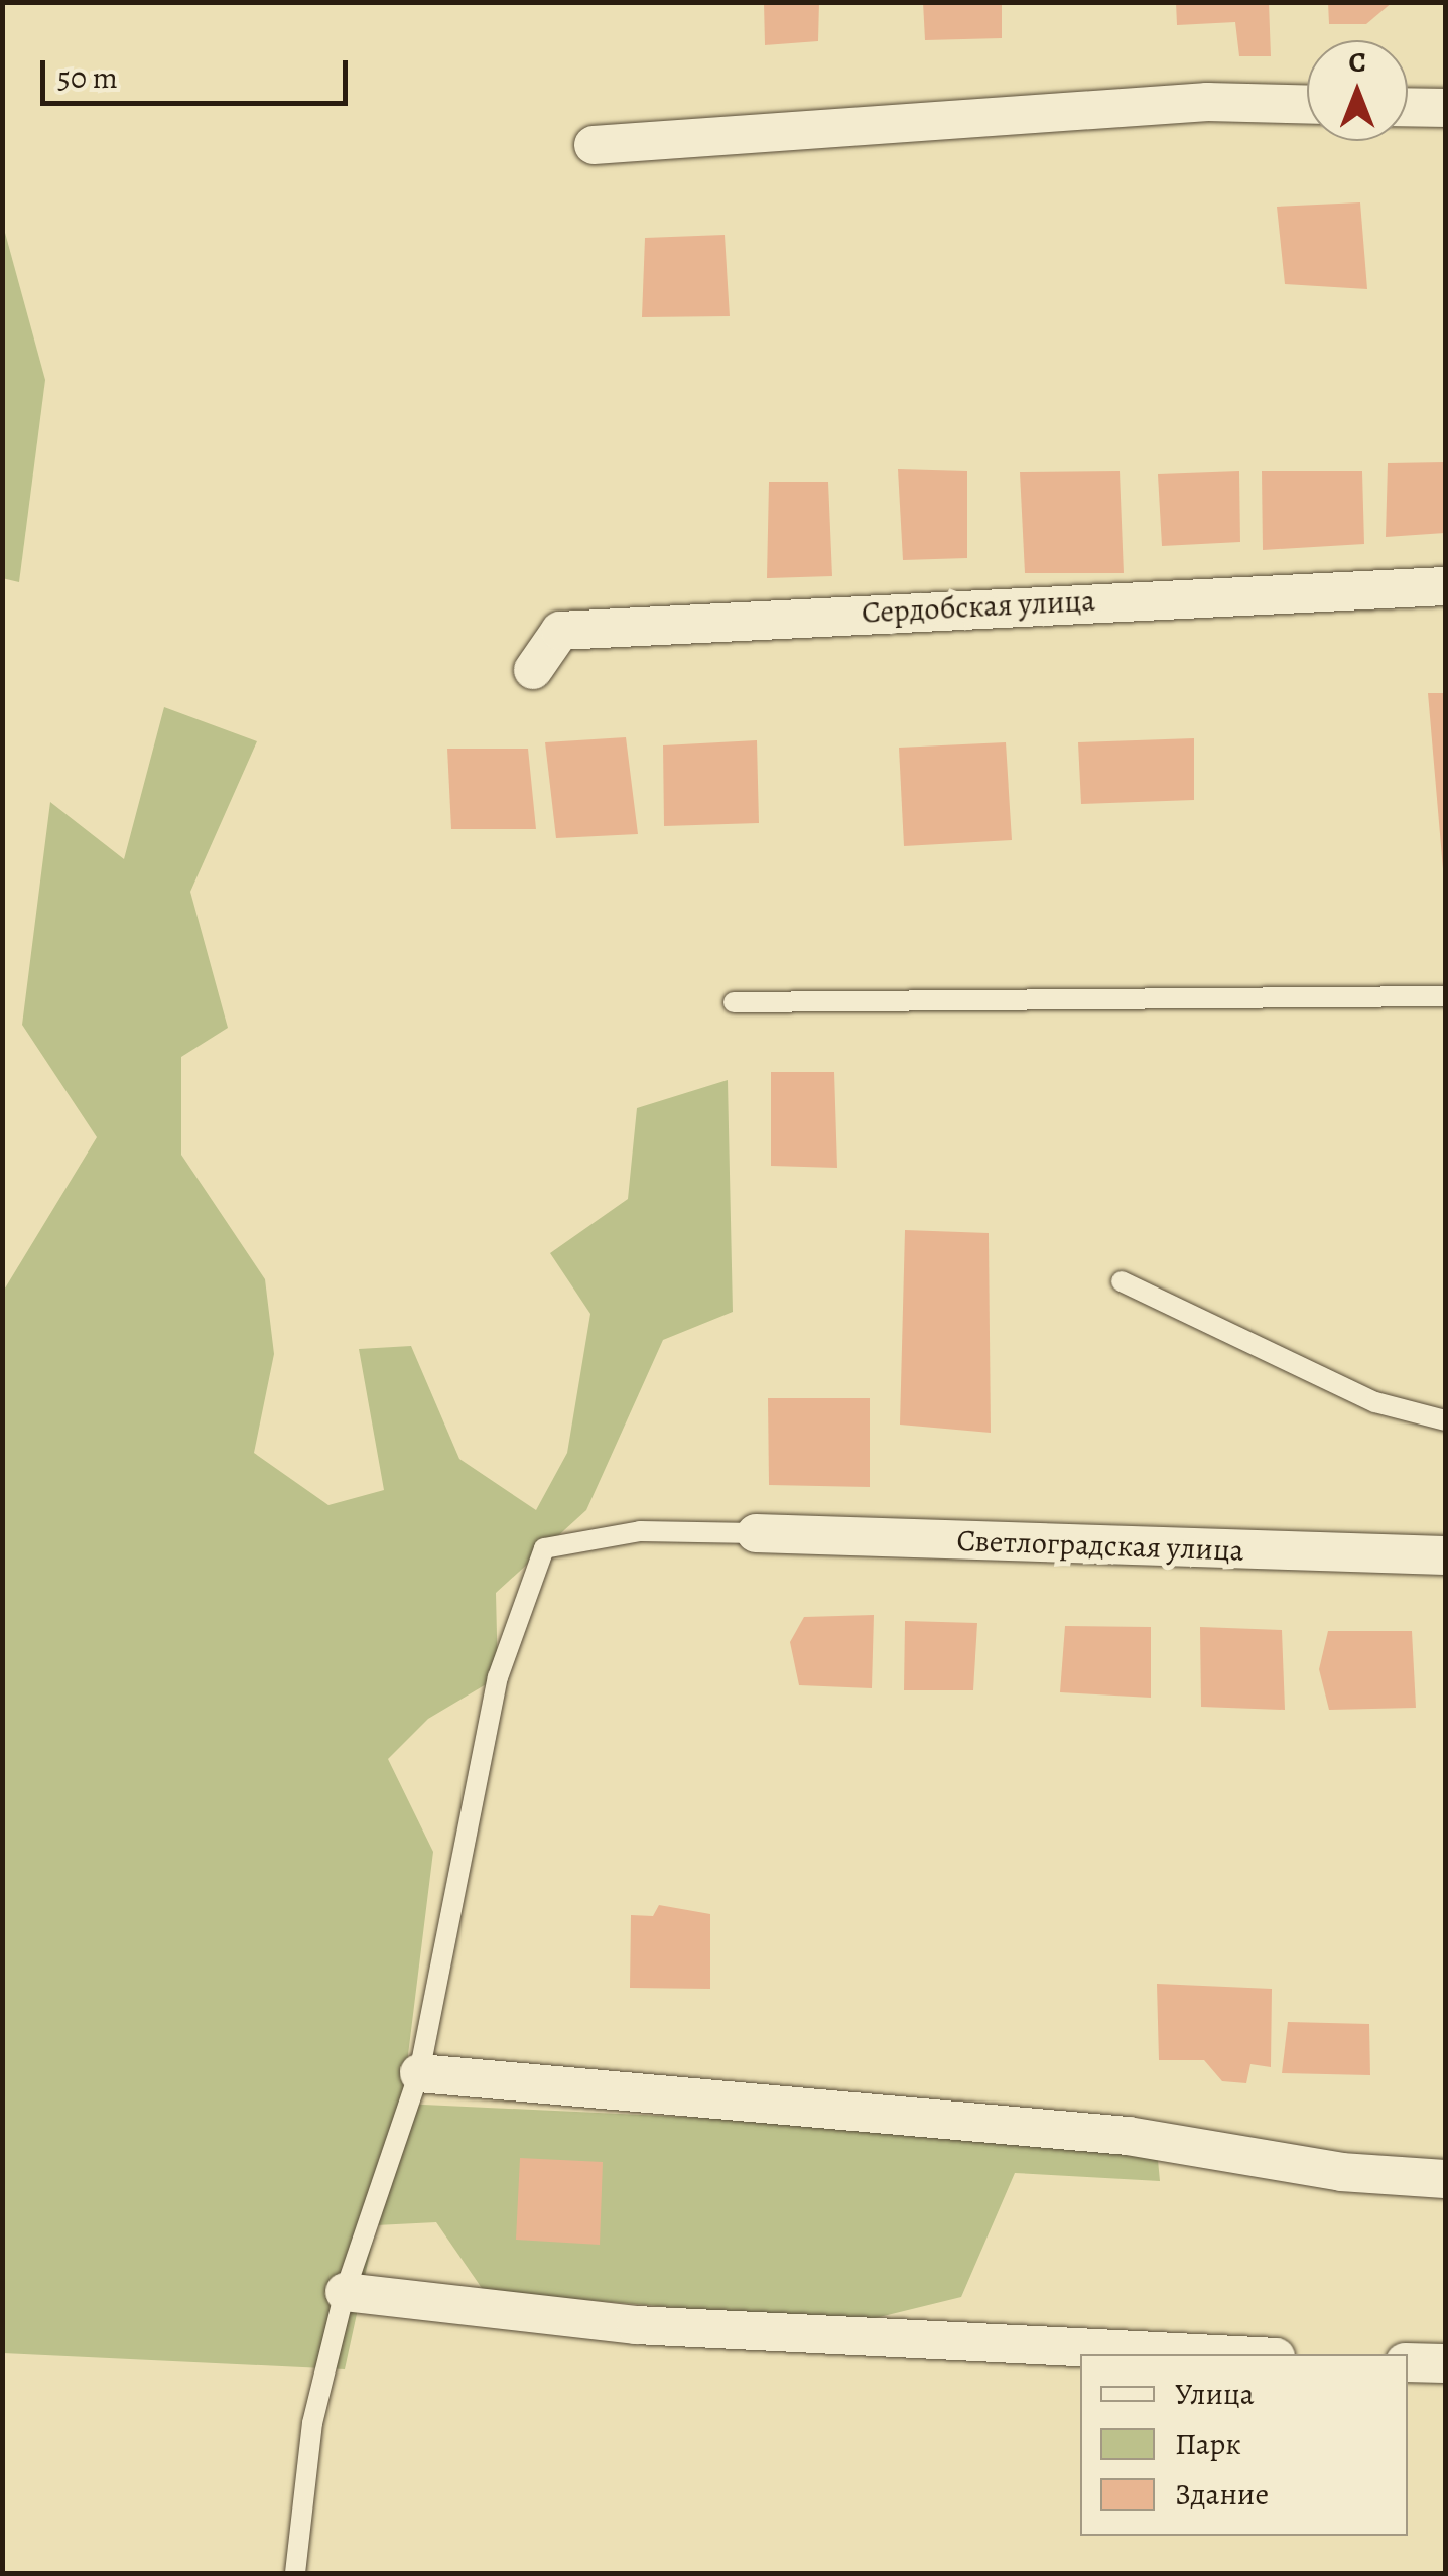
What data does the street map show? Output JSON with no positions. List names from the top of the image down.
{
  "streets": {
    "street": ["Сердобская улица", "Светлоградская улица"]
  },
  "legend": ["Улица", "Парк", "Здание"],
  "scale_bar": "50 m",
  "north": "top"
}
